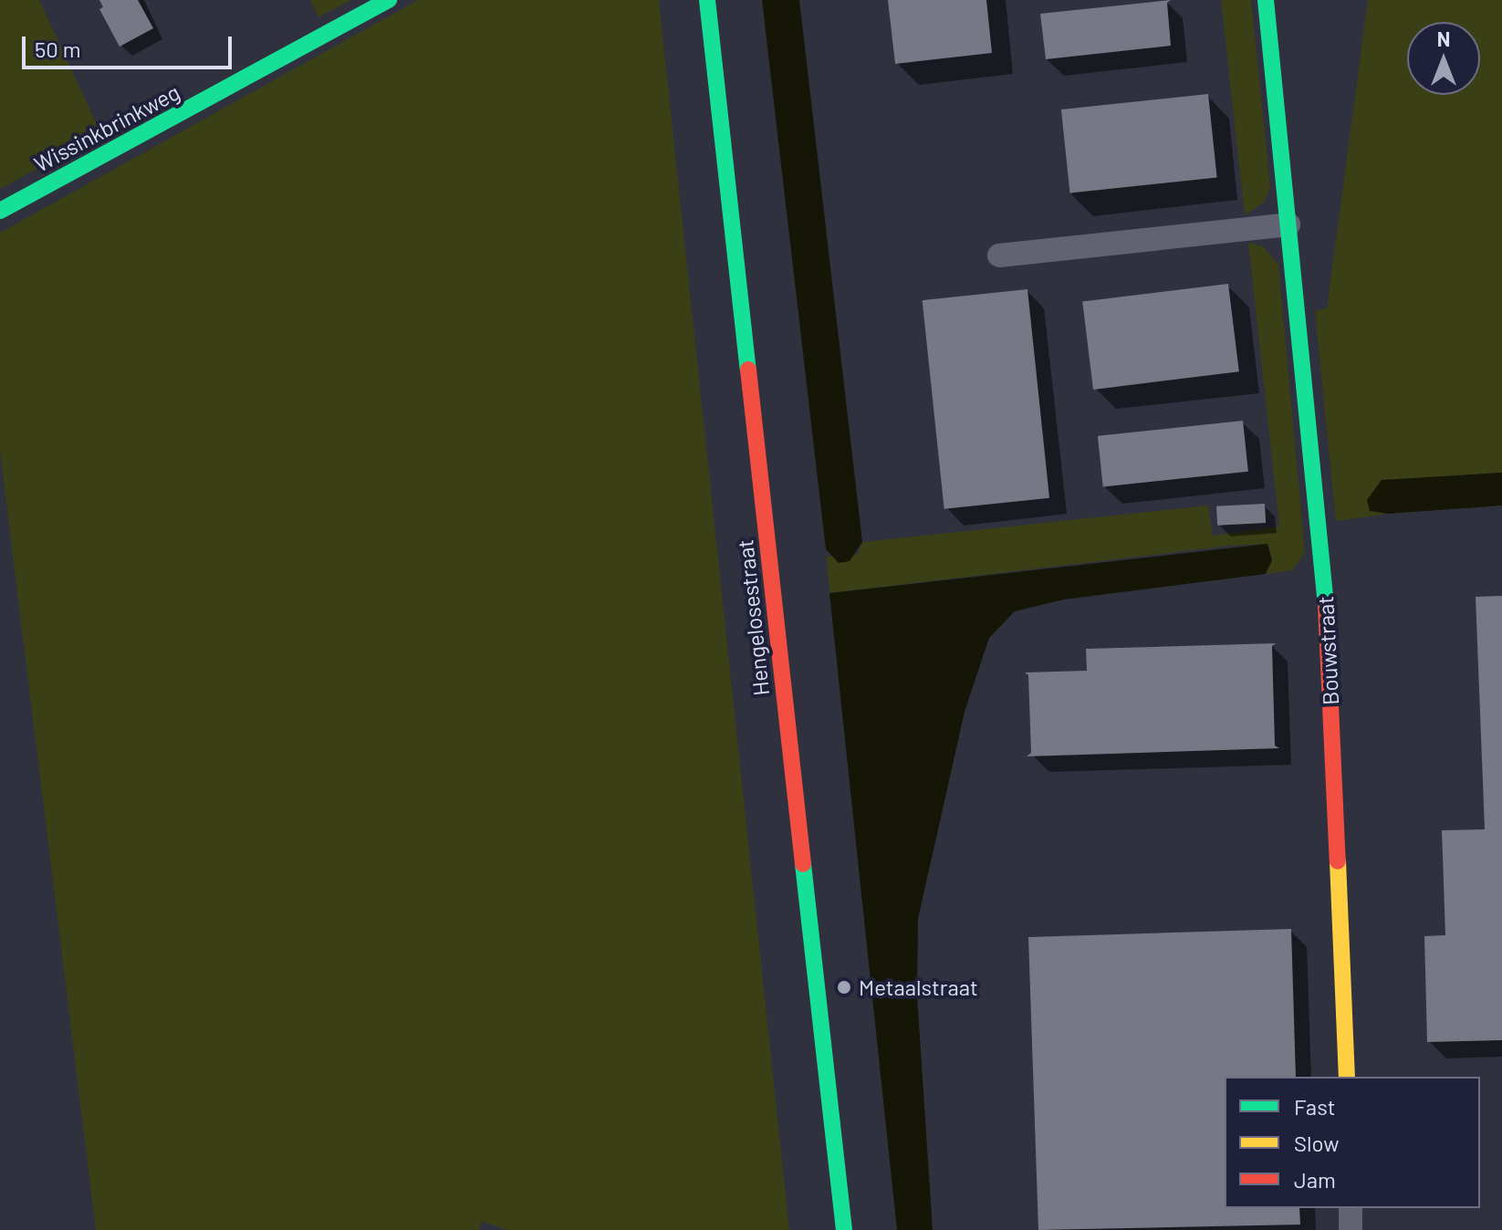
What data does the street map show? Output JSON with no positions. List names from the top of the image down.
{
  "streets": {
    "street": ["Wissinkbrinkweg", "Hengelosestraat", "Bouwstraat"]
  },
  "places": ["Metaalstraat"],
  "legend": ["Fast", "Slow", "Jam"],
  "scale_bar": "50 m",
  "north": "top"
}
